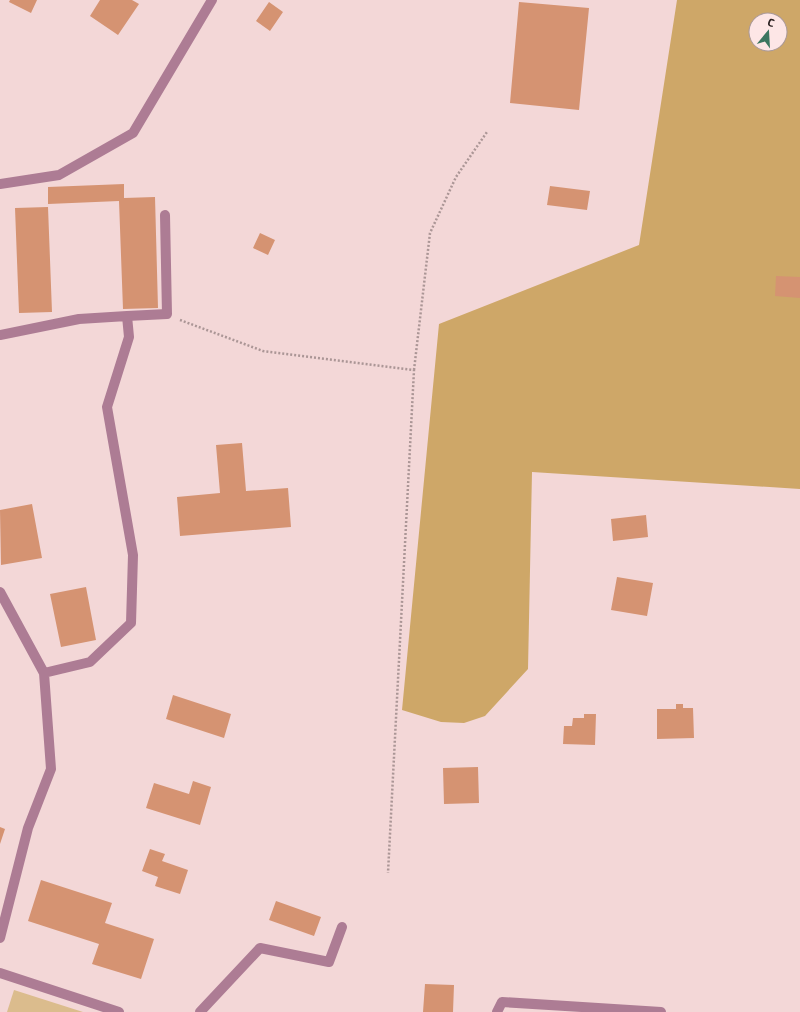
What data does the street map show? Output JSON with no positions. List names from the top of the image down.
{
  "north": "top"
}
